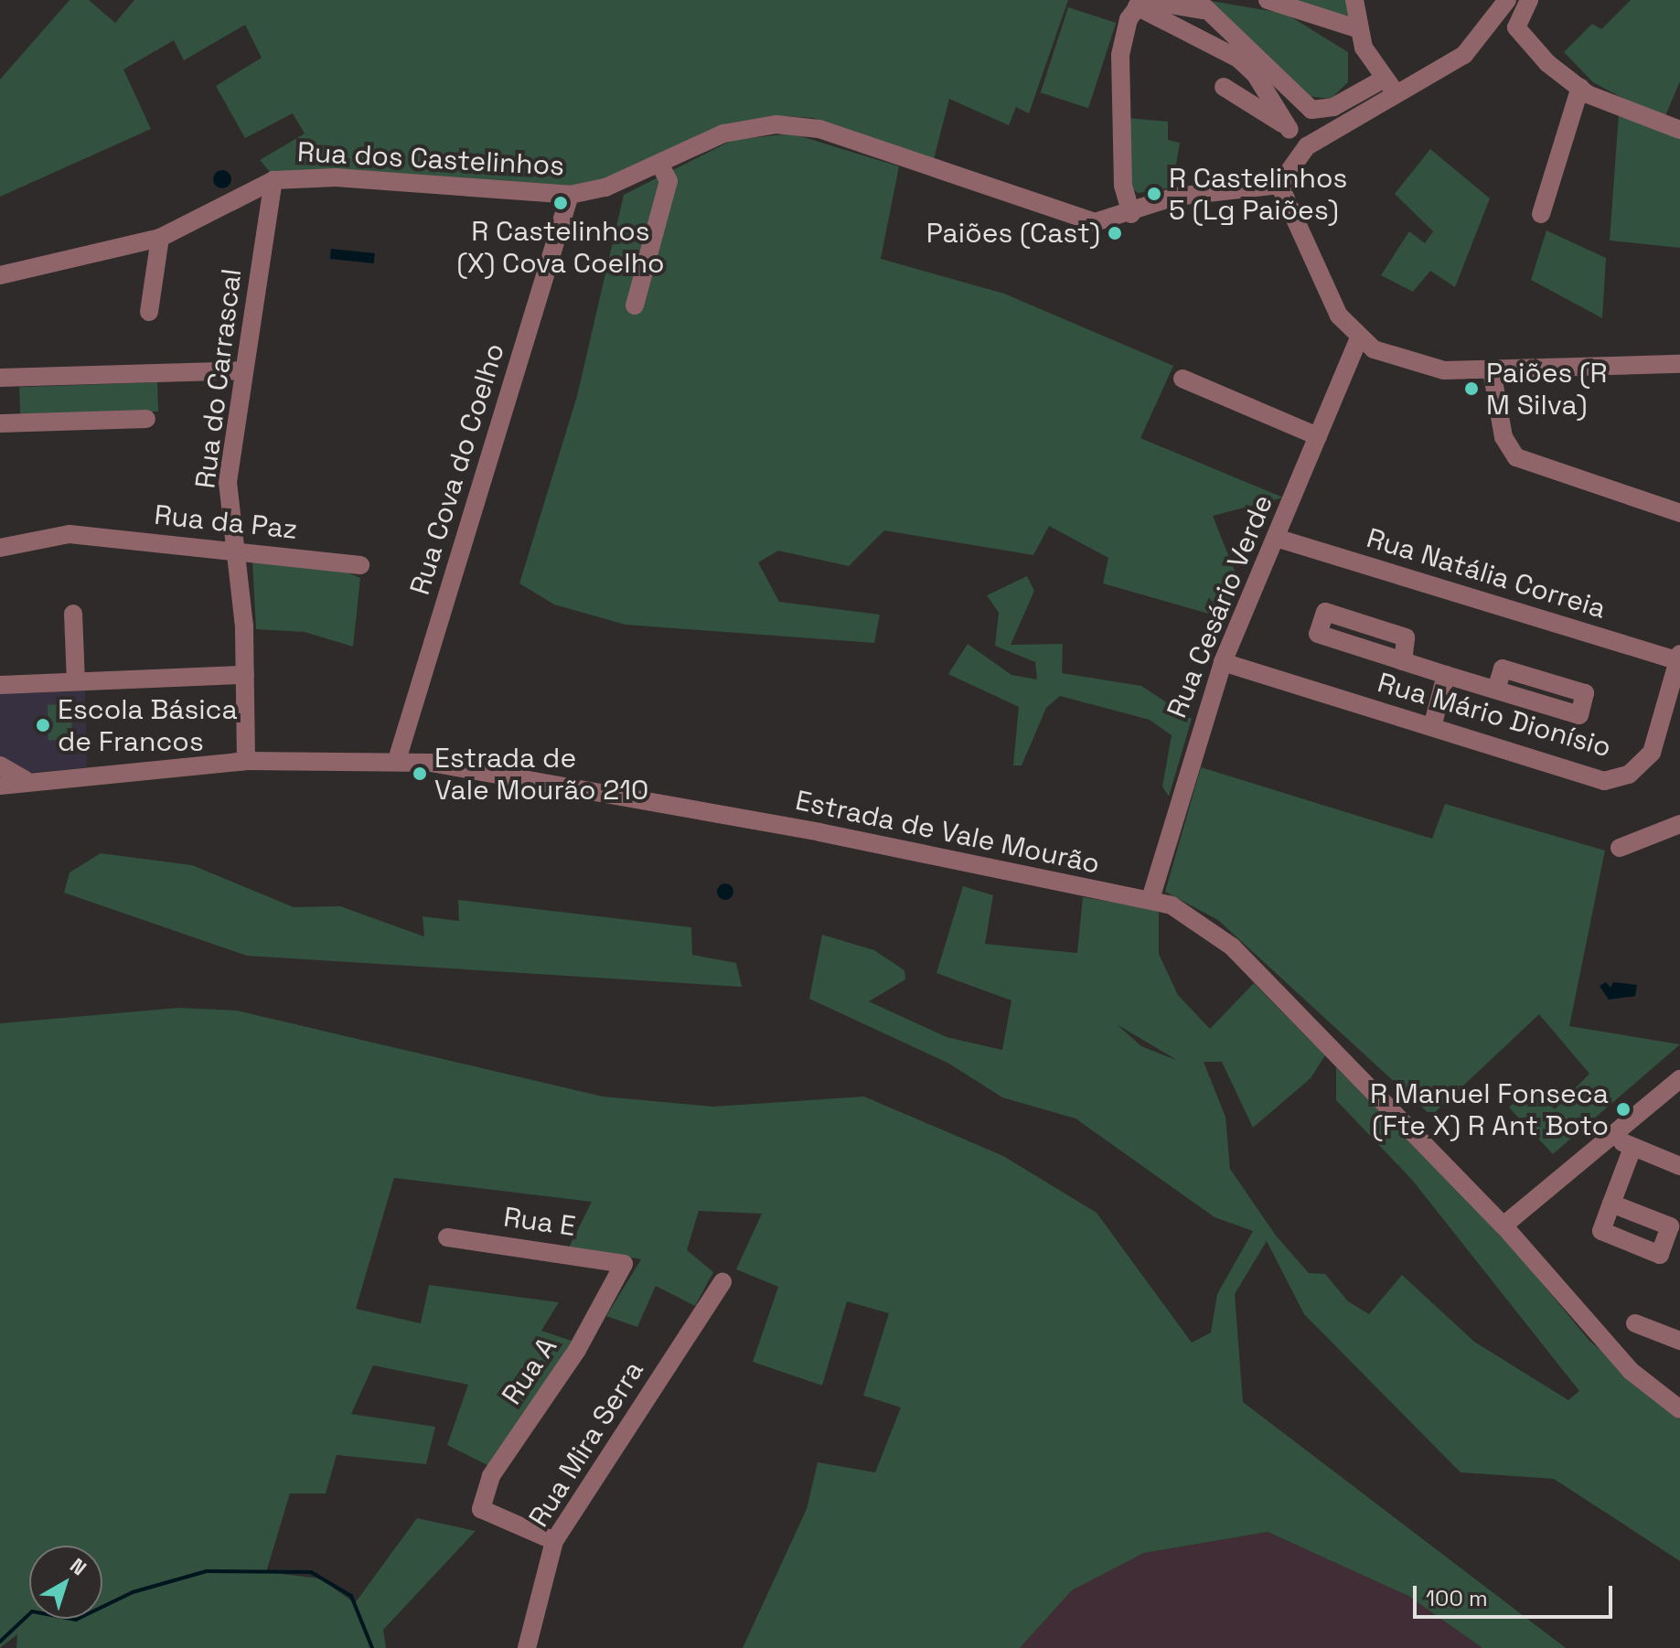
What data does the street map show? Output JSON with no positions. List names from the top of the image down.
{
  "streets": {
    "street": [
      "Rua dos Castelinhos",
      "Rua do Carrascal",
      "Rua Cova do Coelho",
      "Rua da Paz",
      "Rua Natália Correia",
      "Rua Cesário Verde",
      "Rua Mário Dionísio",
      "Estrada de Vale Mourão",
      "Rua E",
      "Rua A",
      "Rua Mira Serra"
    ]
  },
  "crossings": [
    ["Rua dos Castelinhos", "Rua do Carrascal"],
    ["Rua dos Castelinhos", "Rua Cova do Coelho"],
    ["Rua do Carrascal", "Rua da Paz"],
    ["Rua do Carrascal", "Estrada de Vale Mourão"],
    ["Rua Cova do Coelho", "Estrada de Vale Mourão"],
    ["Rua Natália Correia", "Rua Cesário Verde"],
    ["Rua Natália Correia", "Rua Mário Dionísio"],
    ["Rua Cesário Verde", "Rua Mário Dionísio"],
    ["Rua Cesário Verde", "Estrada de Vale Mourão"],
    ["Rua E", "Rua A"],
    ["Rua A", "Rua Mira Serra"]
  ],
  "places": [
    "R Castelinhos 5 (Lg Paiões)",
    "R Castelinhos (X) Cova Coelho",
    "Paiões (Cast)",
    "Paiões (R M Silva)",
    "Escola Básica de Francos",
    "Estrada de Vale Mourão 210",
    "R Manuel Fonseca (Fte X) R Ant Boto"
  ],
  "scale_bar": "100 m",
  "north": "top right"
}
